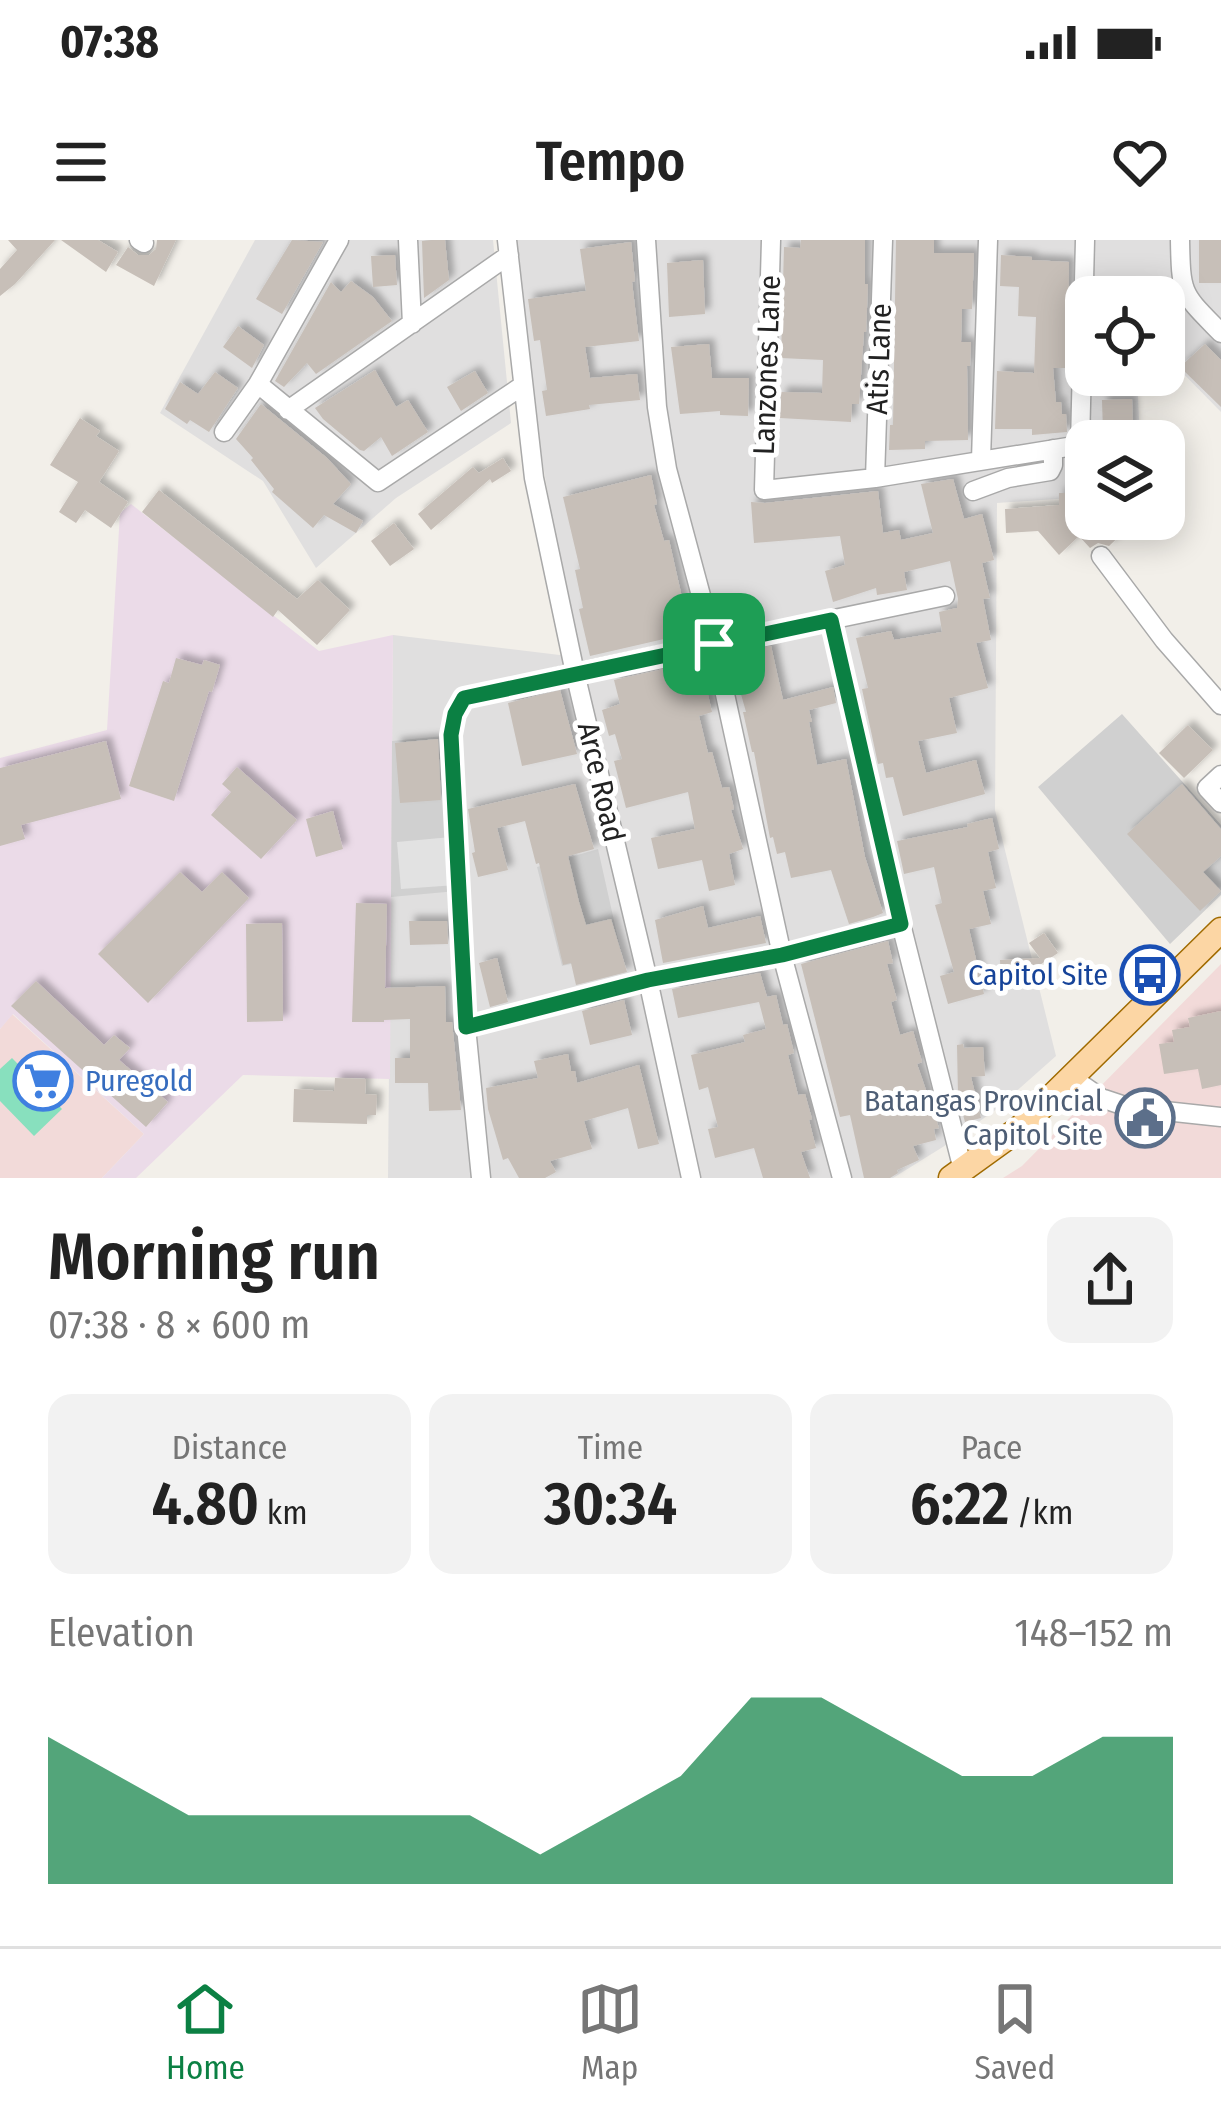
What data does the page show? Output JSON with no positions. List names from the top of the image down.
{
  "streets": {
    "street": ["Atis Lane", "Lanzones Lane", "Arce Road"]
  },
  "crossings": [
    ["Atis Lane", "Lanzones Lane"]
  ],
  "places": {
    "bus stop": ["Capitol Site"],
    "supermarket": ["Puregold"],
    "public building": ["Batangas Provincial Capitol Site"]
  },
  "page": {
    "status": "07:38",
    "header": "Tempo",
    "heading": ["Morning run", "07:38 · 8 × 600 m"],
    "stats": [
      ["Distance", "4.80 km"],
      ["Time", "30:34"],
      ["Pace", "6:22 /km"]
    ],
    "chart": ["Elevation", "148–152 m"],
    "tabs": ["Home", "Map", "Saved"]
  }
}
